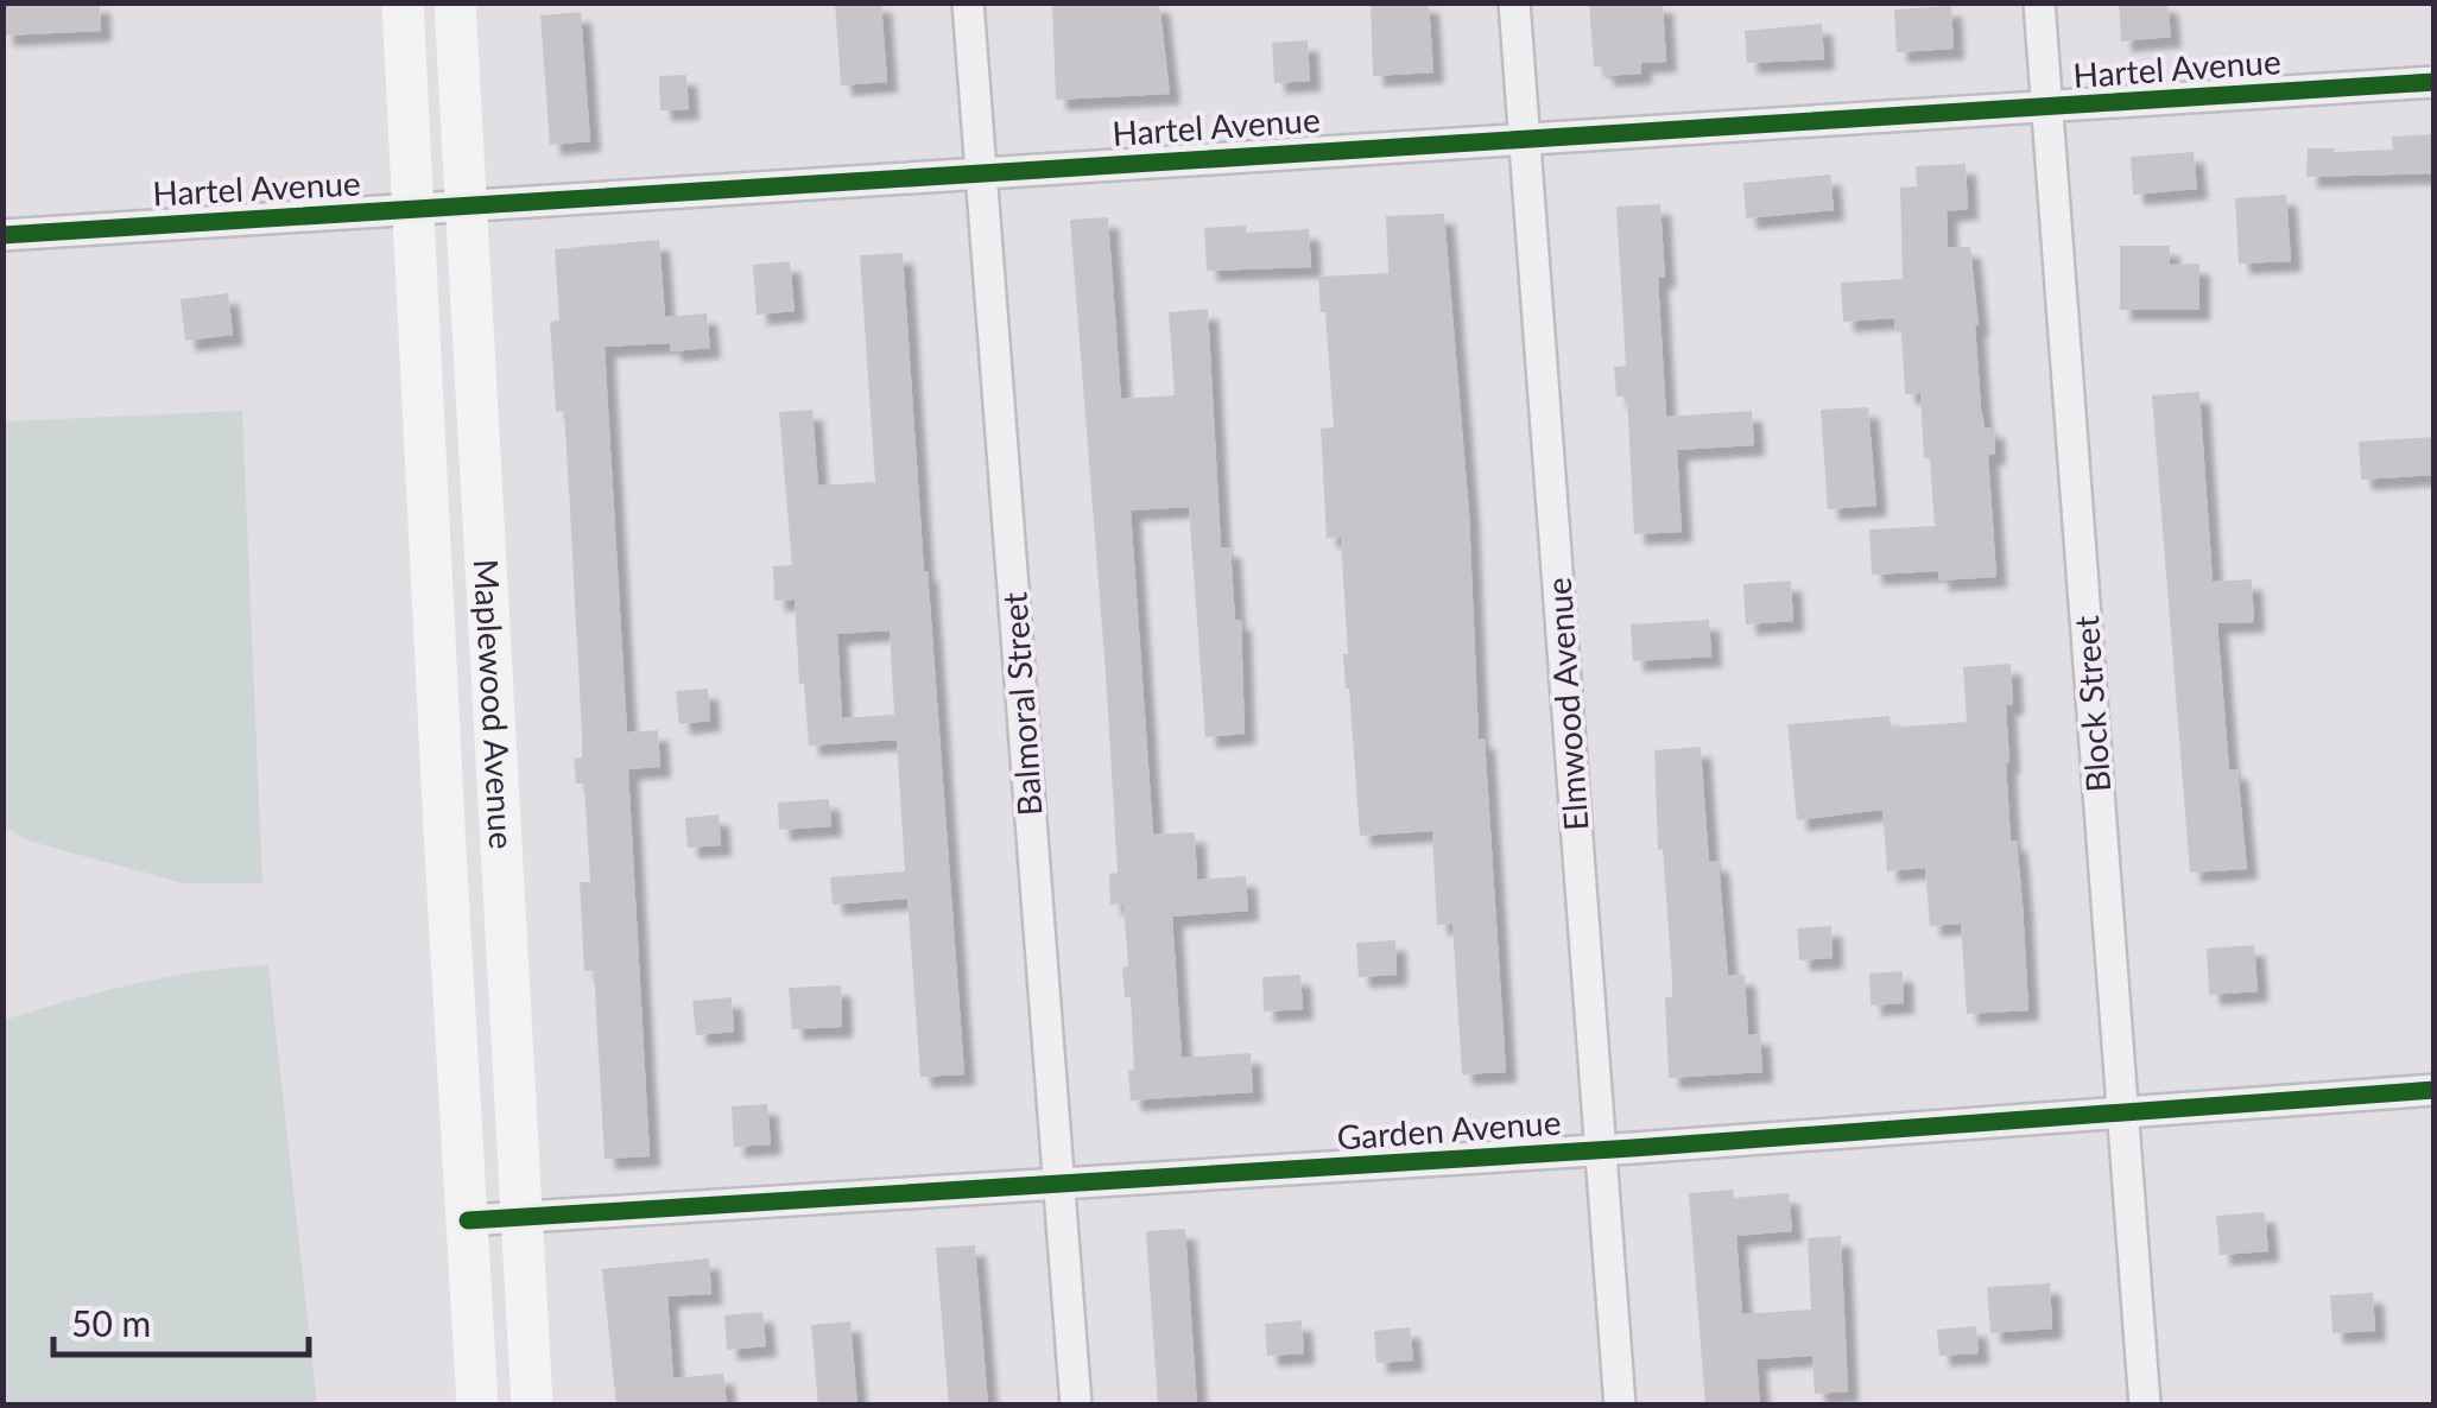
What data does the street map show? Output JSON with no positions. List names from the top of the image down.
{
  "streets": {
    "street": [
      "Hartel Avenue",
      "Maplewood Avenue",
      "Balmoral Street",
      "Elmwood Avenue",
      "Block Street",
      "Garden Avenue"
    ]
  },
  "crossings": [
    ["Hartel Avenue", "Maplewood Avenue"],
    ["Hartel Avenue", "Balmoral Street"],
    ["Hartel Avenue", "Elmwood Avenue"],
    ["Hartel Avenue", "Block Street"],
    ["Maplewood Avenue", "Garden Avenue"],
    ["Balmoral Street", "Garden Avenue"],
    ["Elmwood Avenue", "Garden Avenue"],
    ["Block Street", "Garden Avenue"]
  ],
  "scale_bar": "50 m"
}
